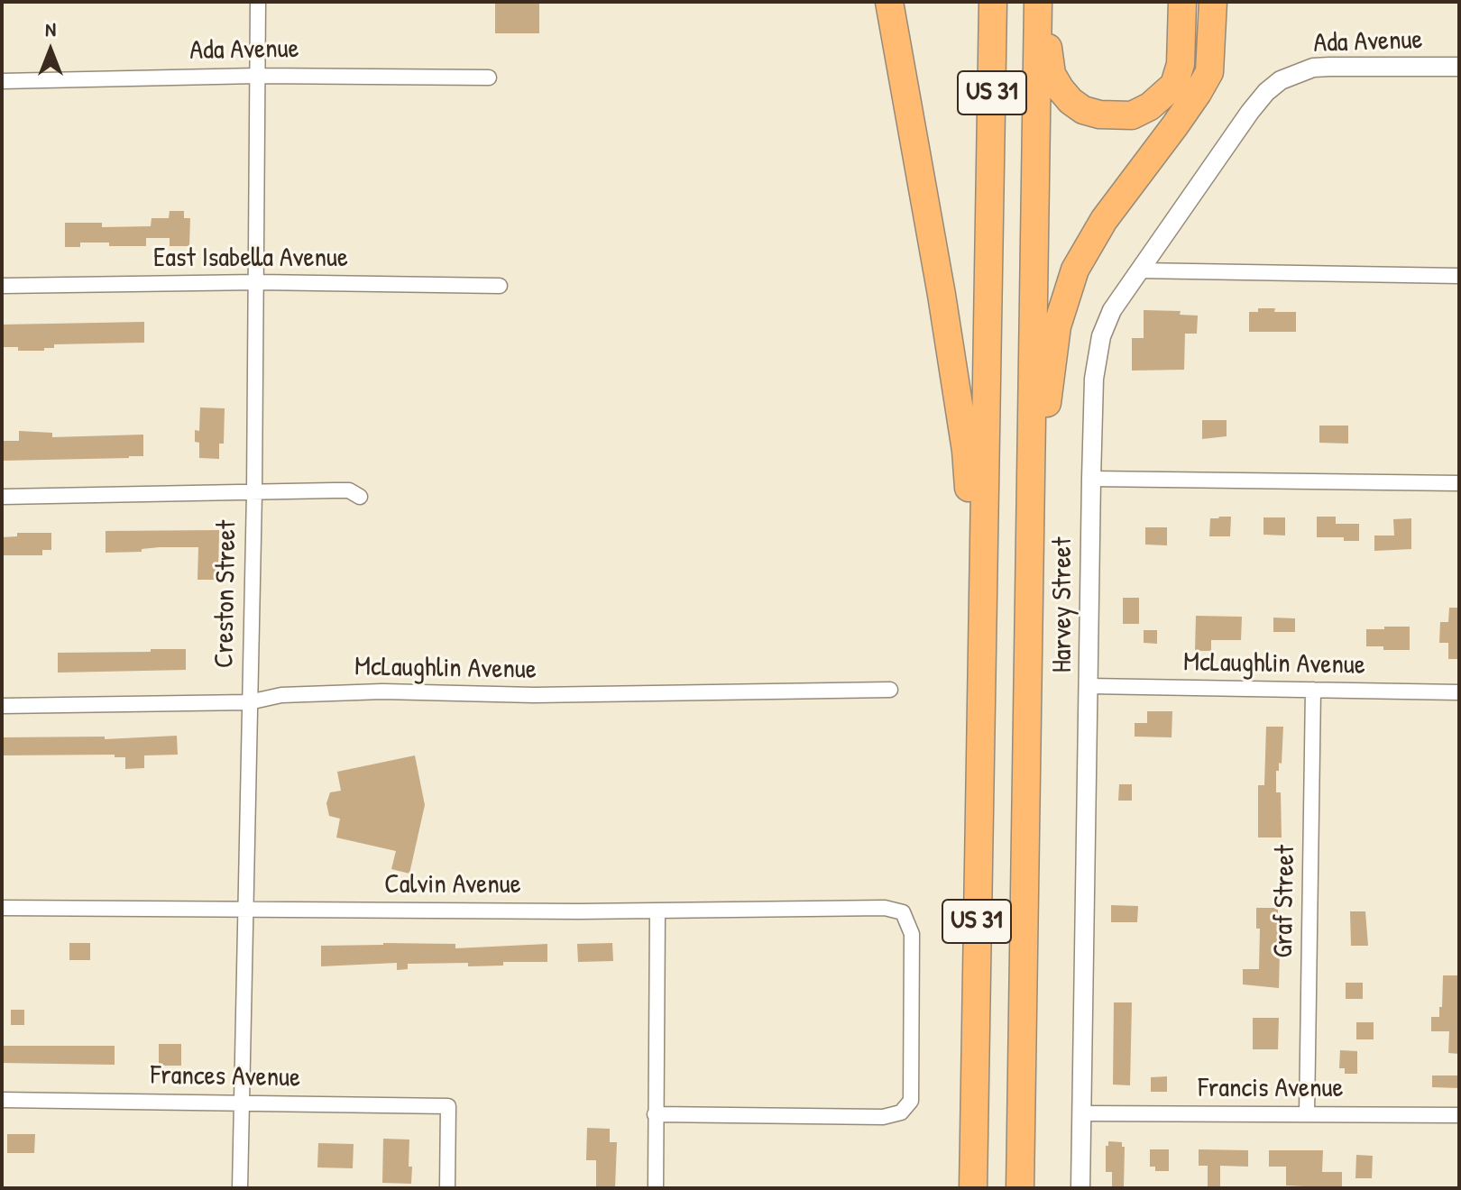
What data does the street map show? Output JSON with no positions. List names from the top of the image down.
{
  "streets": {
    "highway": ["US 31"],
    "street": [
      "Ada Avenue",
      "East Isabella Avenue",
      "Creston Street",
      "Harvey Street",
      "McLaughlin Avenue",
      "Calvin Avenue",
      "Graf Street",
      "Frances Avenue",
      "Francis Avenue"
    ]
  },
  "crossings": [
    ["Ada Avenue", "Creston Street"],
    ["Ada Avenue", "Harvey Street"],
    ["East Isabella Avenue", "Creston Street"],
    ["Creston Street", "McLaughlin Avenue"],
    ["Creston Street", "Calvin Avenue"],
    ["Creston Street", "Frances Avenue"],
    ["Harvey Street", "McLaughlin Avenue"],
    ["Harvey Street", "Francis Avenue"],
    ["McLaughlin Avenue", "Graf Street"],
    ["Graf Street", "Francis Avenue"]
  ],
  "north": "top"
}
